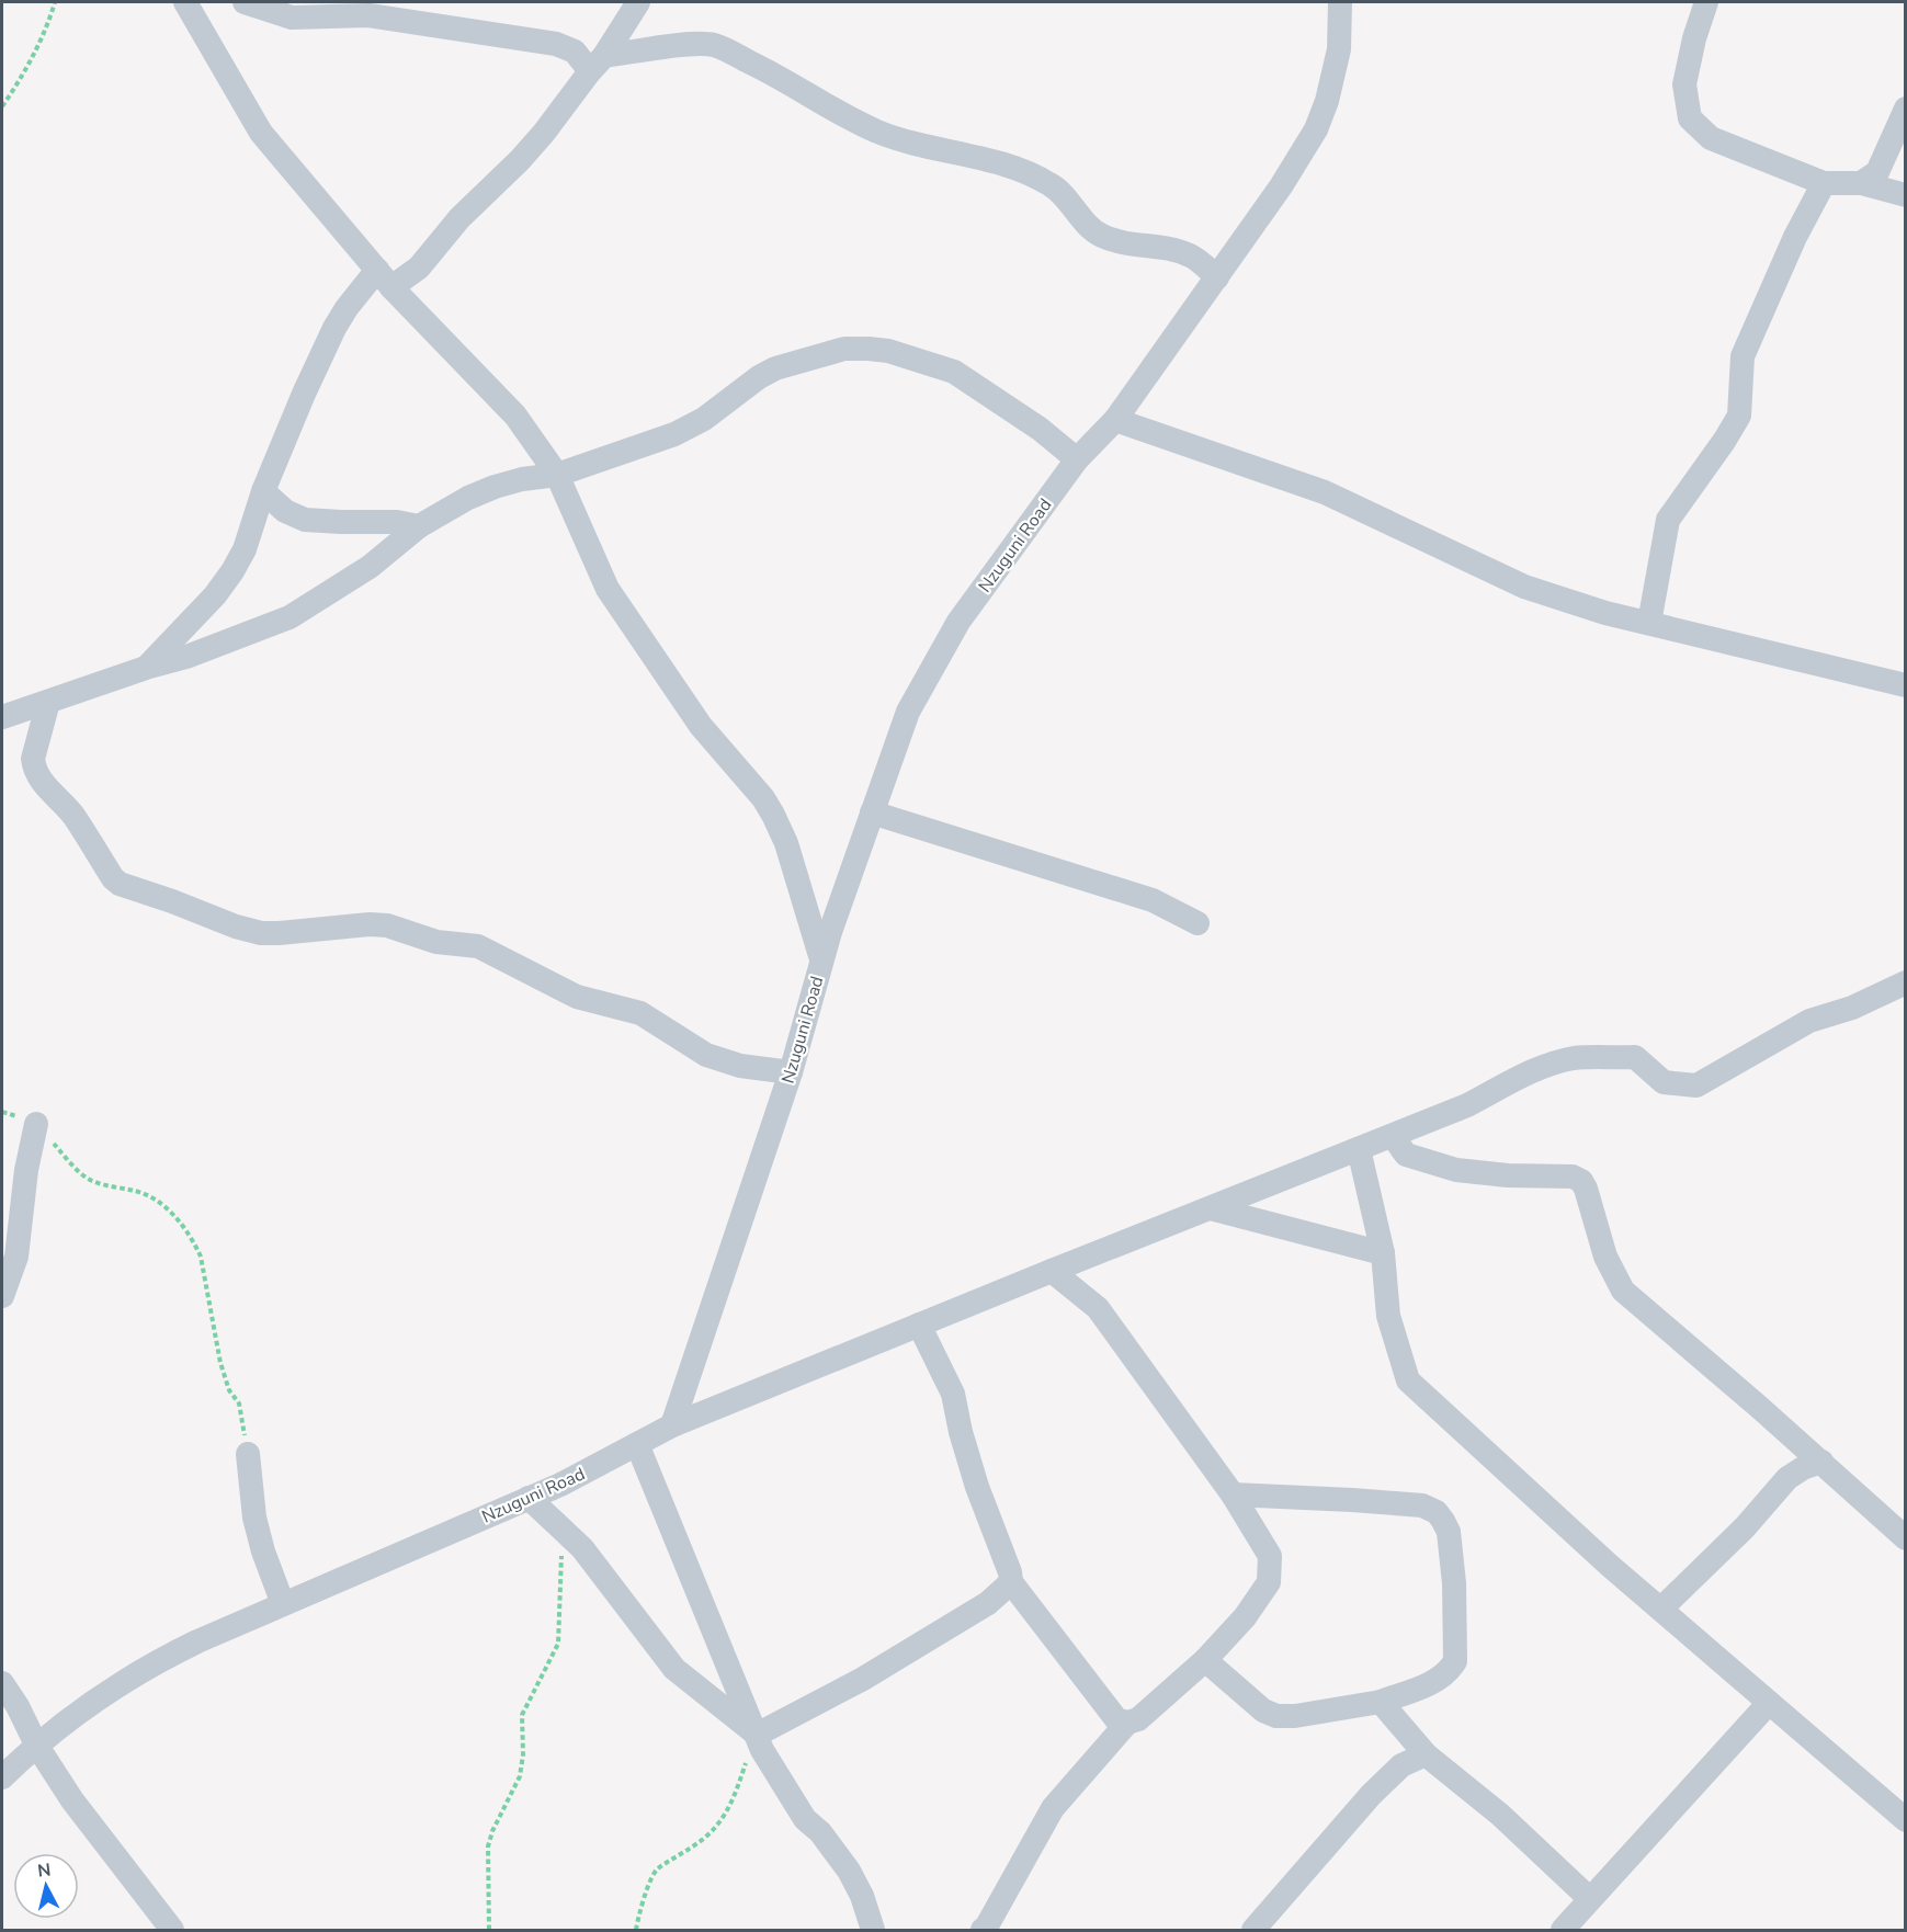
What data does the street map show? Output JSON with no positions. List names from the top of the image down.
{
  "streets": {
    "street": ["Nzuguni Road"]
  },
  "north": "top"
}
